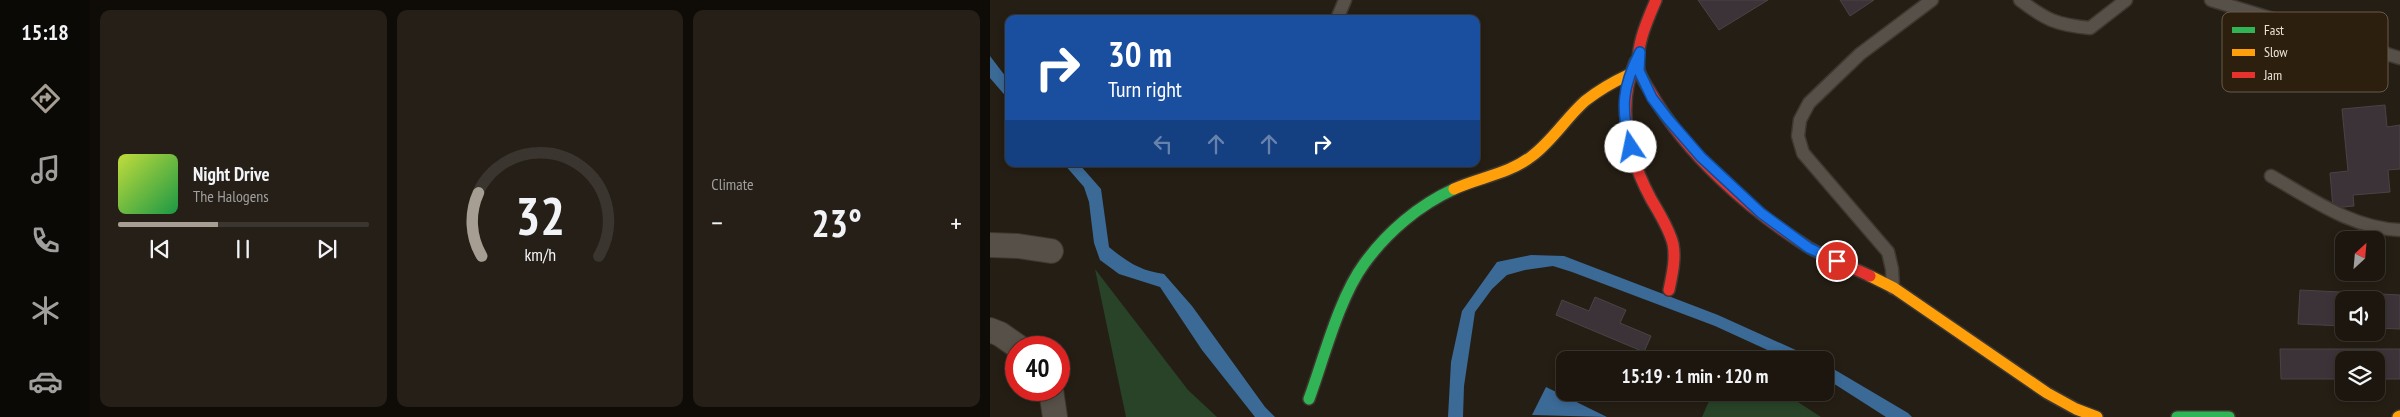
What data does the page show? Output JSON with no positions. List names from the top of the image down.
{
  "legend": ["Fast", "Slow", "Jam"],
  "north": "top right",
  "page": {
    "tabs": "15:18",
    "tile": "Climate",
    "turn": ["30 m", "Turn right"],
    "song": ["Night Drive", "The Halogens"],
    "heat": ["−", "23°", "+"],
    "limit": "40",
    "trip": "15:19 · 1 min · 120 m",
    "gauge": ["32", "km/h"]
  }
}
